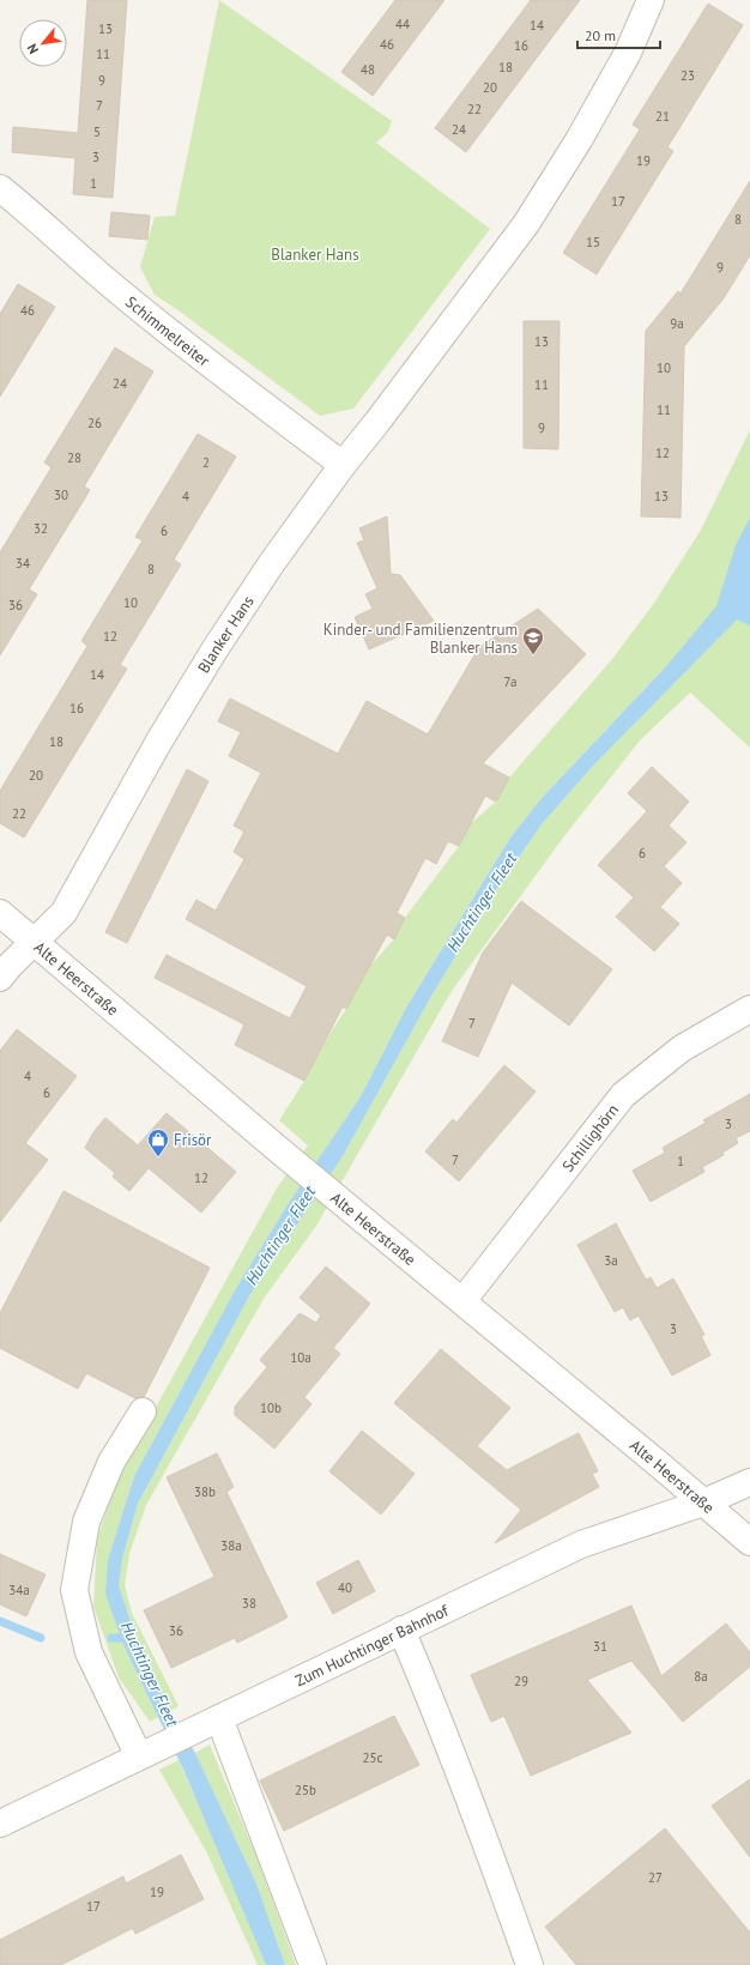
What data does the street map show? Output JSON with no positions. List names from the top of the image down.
{
  "streets": {
    "street": [
      "Schimmelreiter",
      "Blanker Hans",
      "Alte Heerstraße",
      "Schillighörn",
      "Zum Huchtinger Bahnhof"
    ]
  },
  "crossings": [
    ["Schimmelreiter", "Blanker Hans"],
    ["Blanker Hans", "Alte Heerstraße"],
    ["Alte Heerstraße", "Schillighörn"],
    ["Alte Heerstraße", "Zum Huchtinger Bahnhof"]
  ],
  "water": ["Huchtinger Fleet"],
  "parks": ["Blanker Hans"],
  "places": {
    "school or university": ["Kinder- und Familienzentrum Blanker Hans"],
    "shop": ["Frisör"]
  },
  "house_numbers": [
    "44",
    "14",
    "13",
    "46",
    "16",
    "11",
    "18",
    "48",
    "23",
    "9",
    "20",
    "7",
    "22",
    "21",
    "24",
    "5",
    "3",
    "19",
    "1",
    "17",
    "8",
    "15",
    "9",
    "46",
    "9a",
    "13",
    "10",
    "24",
    "11",
    "11",
    "26",
    "9",
    "12",
    "28",
    "2",
    "30",
    "4",
    "13",
    "32",
    "6",
    "34",
    "8",
    "10",
    "36",
    "12",
    "14",
    "7a",
    "16",
    "18",
    "20",
    "22",
    "6",
    "7",
    "4",
    "6",
    "3",
    "7",
    "1",
    "12",
    "3a",
    "3",
    "10a",
    "10b",
    "38b",
    "38a",
    "40",
    "34a",
    "38",
    "36",
    "31",
    "8a",
    "29",
    "25c",
    "25b",
    "27",
    "19",
    "17"
  ],
  "scale_bar": "20 m",
  "north": "bottom left"
}
